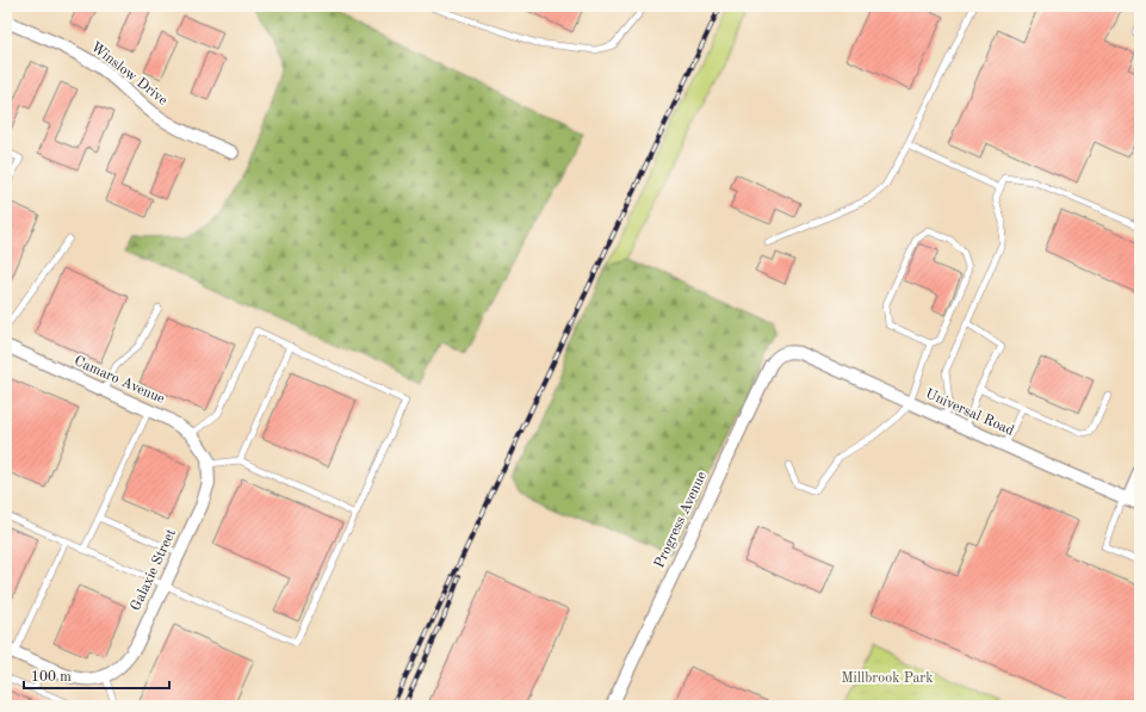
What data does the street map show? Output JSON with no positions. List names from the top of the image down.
{
  "streets": {
    "street": [
      "Winslow Drive",
      "Camaro Avenue",
      "Universal Road",
      "Progress Avenue",
      "Galaxie Street"
    ]
  },
  "crossings": [
    ["Camaro Avenue", "Galaxie Street"],
    ["Universal Road", "Progress Avenue"]
  ],
  "parks": ["Millbrook Park"],
  "scale_bar": "100 m"
}
